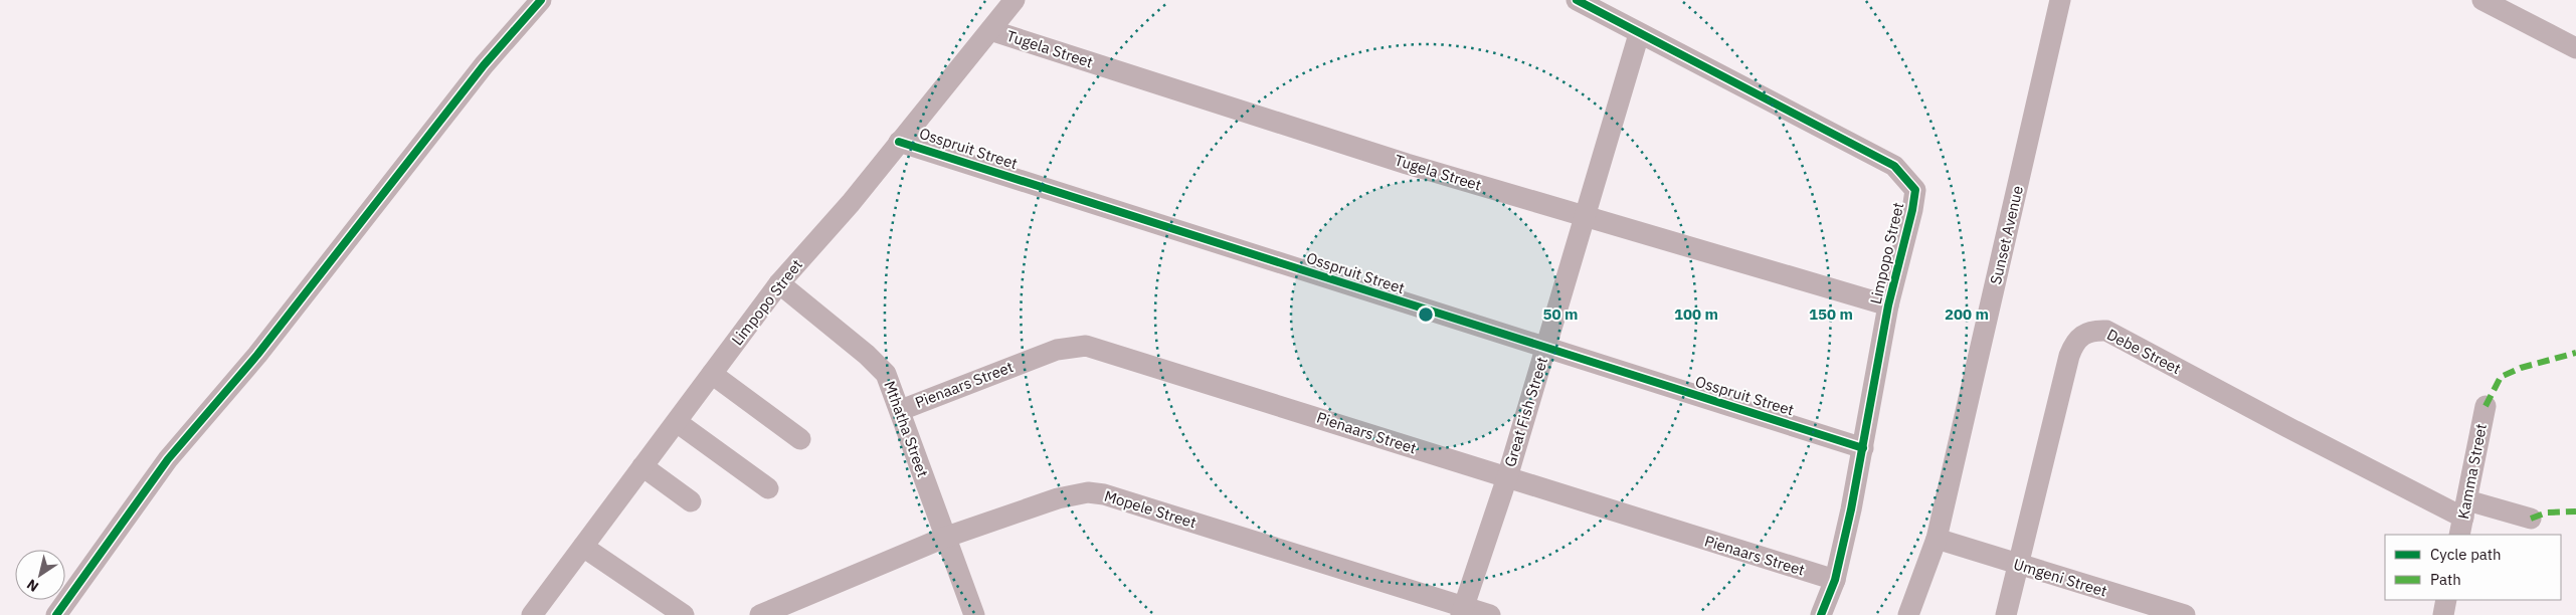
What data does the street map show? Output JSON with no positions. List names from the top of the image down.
{
  "streets": {
    "street": [
      "Tugela Street",
      "Osspruit Street",
      "Sunset Avenue",
      "Limpopo Street",
      "Debe Street",
      "Pienaars Street",
      "Great Fish Street",
      "Mthatha Street",
      "Kamma Street",
      "Mopele Street",
      "Umgeni Street"
    ]
  },
  "crossings": [
    ["Tugela Street", "Limpopo Street"],
    ["Tugela Street", "Great Fish Street"],
    ["Osspruit Street", "Limpopo Street"],
    ["Osspruit Street", "Great Fish Street"],
    ["Sunset Avenue", "Umgeni Street"],
    ["Limpopo Street", "Pienaars Street"],
    ["Limpopo Street", "Great Fish Street"],
    ["Limpopo Street", "Mthatha Street"],
    ["Debe Street", "Kamma Street"],
    ["Debe Street", "Umgeni Street"],
    ["Pienaars Street", "Great Fish Street"],
    ["Pienaars Street", "Mthatha Street"],
    ["Great Fish Street", "Mopele Street"],
    ["Mthatha Street", "Mopele Street"]
  ],
  "legend": ["Cycle path", "Path"],
  "north": "bottom left",
  "rings": [
    "50 m",
    "100 m",
    "150 m",
    "200 m"
  ]
}
